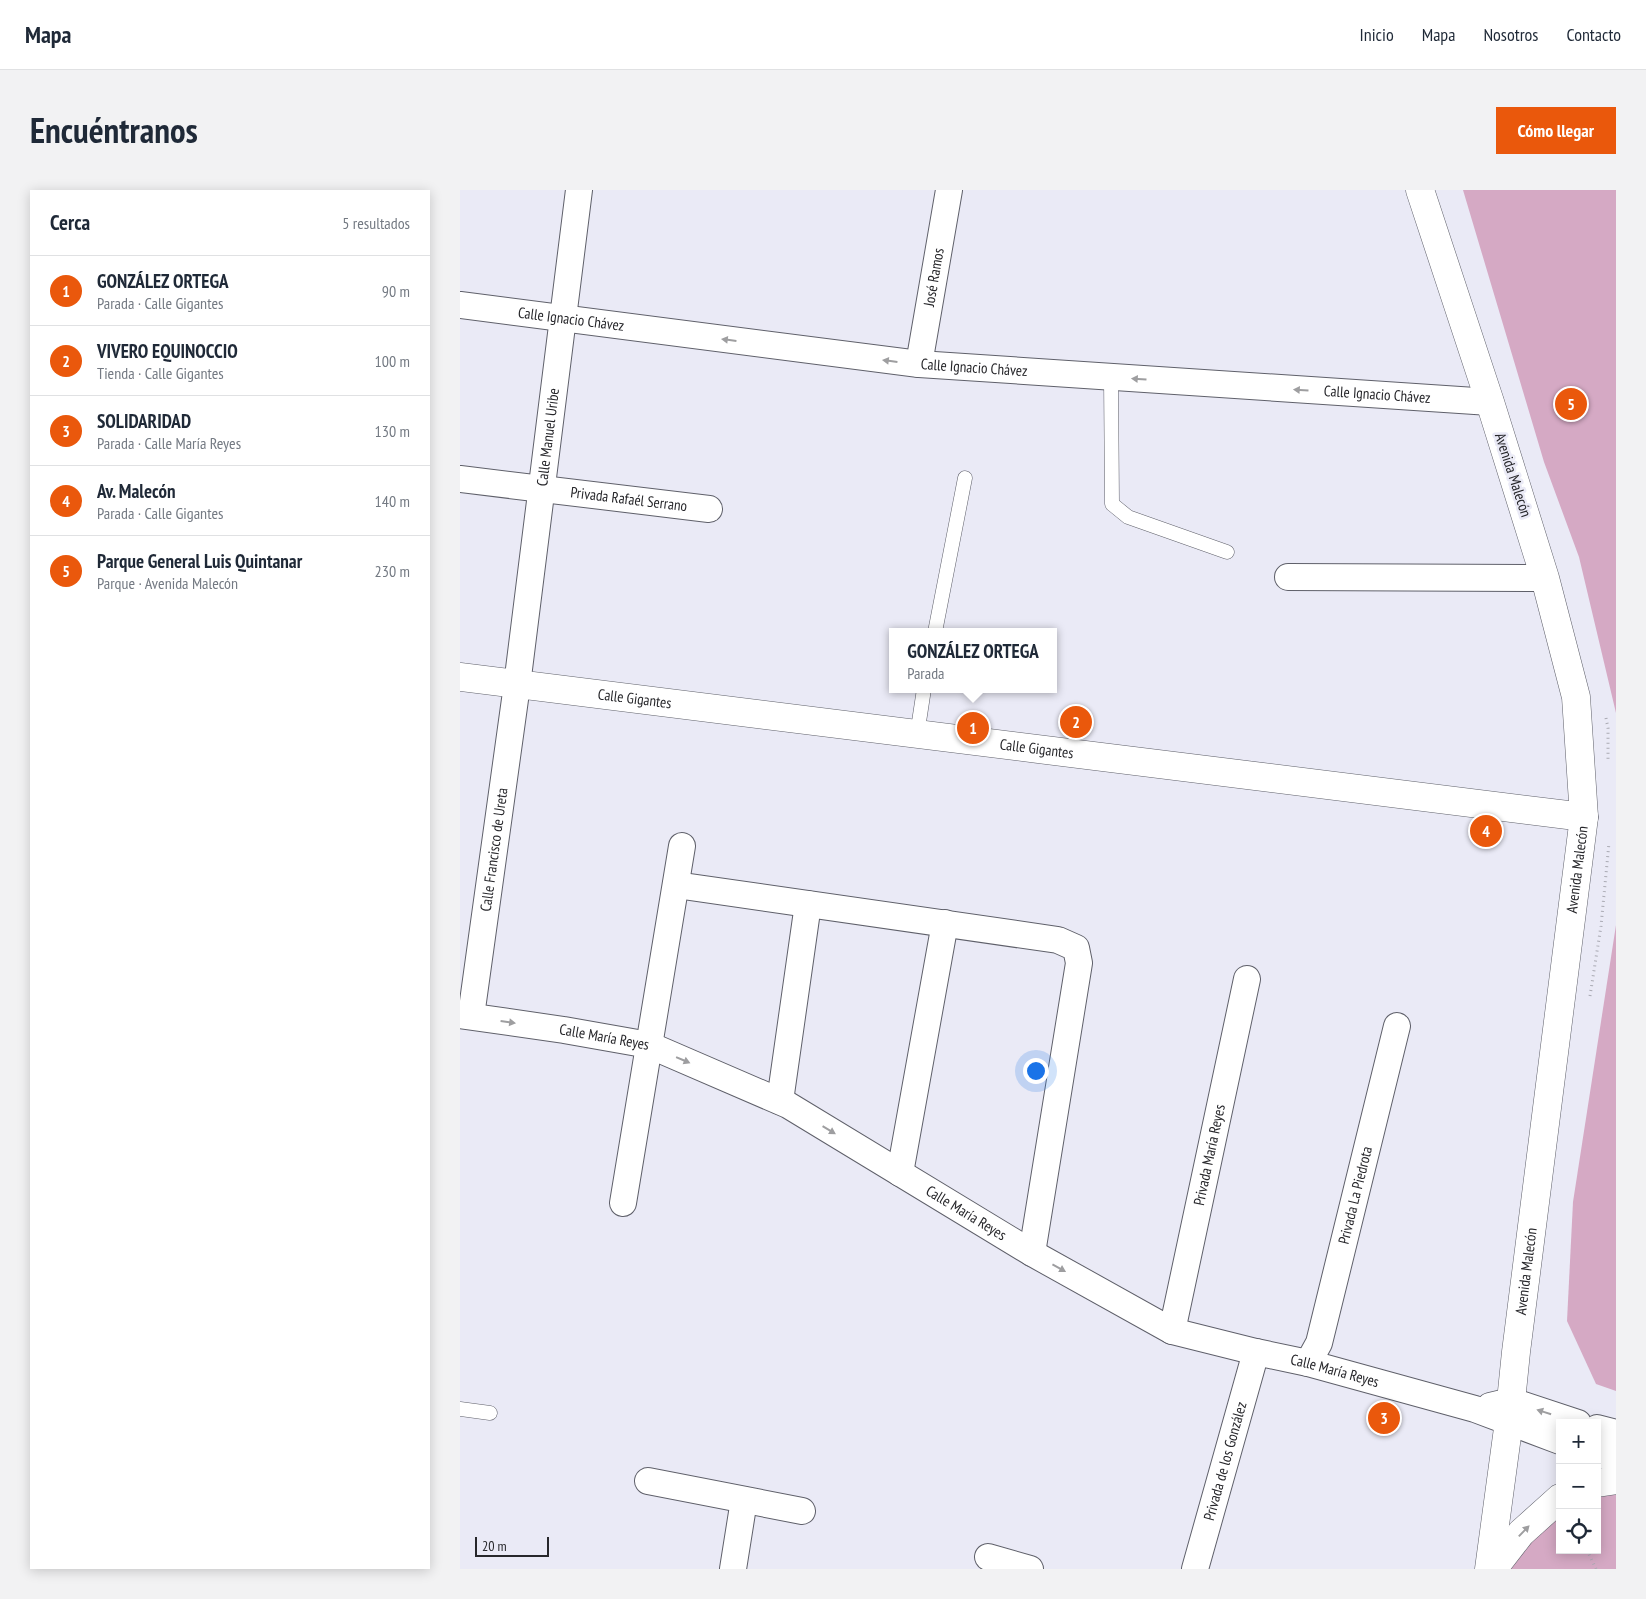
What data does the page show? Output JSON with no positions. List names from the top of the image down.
{
  "streets": {
    "main road": ["Avenida Malecón", "Calle Gigantes"],
    "street": [
      "José Ramos",
      "Calle Ignacio Chávez",
      "Calle Manuel Uribe",
      "Privada Rafaél Serrano",
      "Calle Francisco de Ureta",
      "Calle María Reyes",
      "Privada María Reyes",
      "Privada La Piedrota",
      "Privada de los González"
    ]
  },
  "crossings": [
    ["José Ramos", "Calle Ignacio Chávez"],
    ["Calle Ignacio Chávez", "Calle Manuel Uribe"],
    ["Calle Ignacio Chávez", "Avenida Malecón"],
    ["Calle Manuel Uribe", "Privada Rafaél Serrano"],
    ["Calle Manuel Uribe", "Calle Gigantes"],
    ["Calle Manuel Uribe", "Calle Francisco de Ureta"],
    ["Avenida Malecón", "Calle Gigantes"],
    ["Avenida Malecón", "Calle María Reyes"],
    ["Calle Gigantes", "Calle Francisco de Ureta"],
    ["Calle Francisco de Ureta", "Calle María Reyes"],
    ["Calle María Reyes", "Privada María Reyes"],
    ["Calle María Reyes", "Privada La Piedrota"],
    ["Calle María Reyes", "Privada de los González"]
  ],
  "one_way": ["Calle Ignacio Chávez"],
  "scale_bar": "20 m",
  "page": {
    "header": "Mapa",
    "nav": [
      "Inicio",
      "Mapa",
      "Nosotros",
      "Contacto"
    ],
    "title": "Encuéntranos",
    "buttons": "Cómo llegar",
    "heading": ["Cerca", "5 resultados"],
    "list": [
      {
        "mark": "1",
        "name": "GONZÁLEZ ORTEGA",
        "note": "Parada · Calle Gigantes",
        "value": "90 m"
      },
      {
        "mark": "2",
        "name": "VIVERO EQUINOCCIO",
        "note": "Tienda · Calle Gigantes",
        "value": "100 m"
      },
      {
        "mark": "3",
        "name": "SOLIDARIDAD",
        "note": "Parada · Calle María Reyes",
        "value": "130 m"
      },
      {
        "mark": "4",
        "name": "Av. Malecón",
        "note": "Parada · Calle Gigantes",
        "value": "140 m"
      },
      {
        "mark": "5",
        "name": "Parque General Luis Quintanar",
        "note": "Parque · Avenida Malecón",
        "value": "230 m"
      }
    ],
    "pins": [
      "5",
      "2",
      "1",
      "4",
      "3"
    ],
    "popup": ["GONZÁLEZ ORTEGA", "Parada"],
    "map_buttons": ["+", "−"],
    "scale": "20 m"
  }
}
